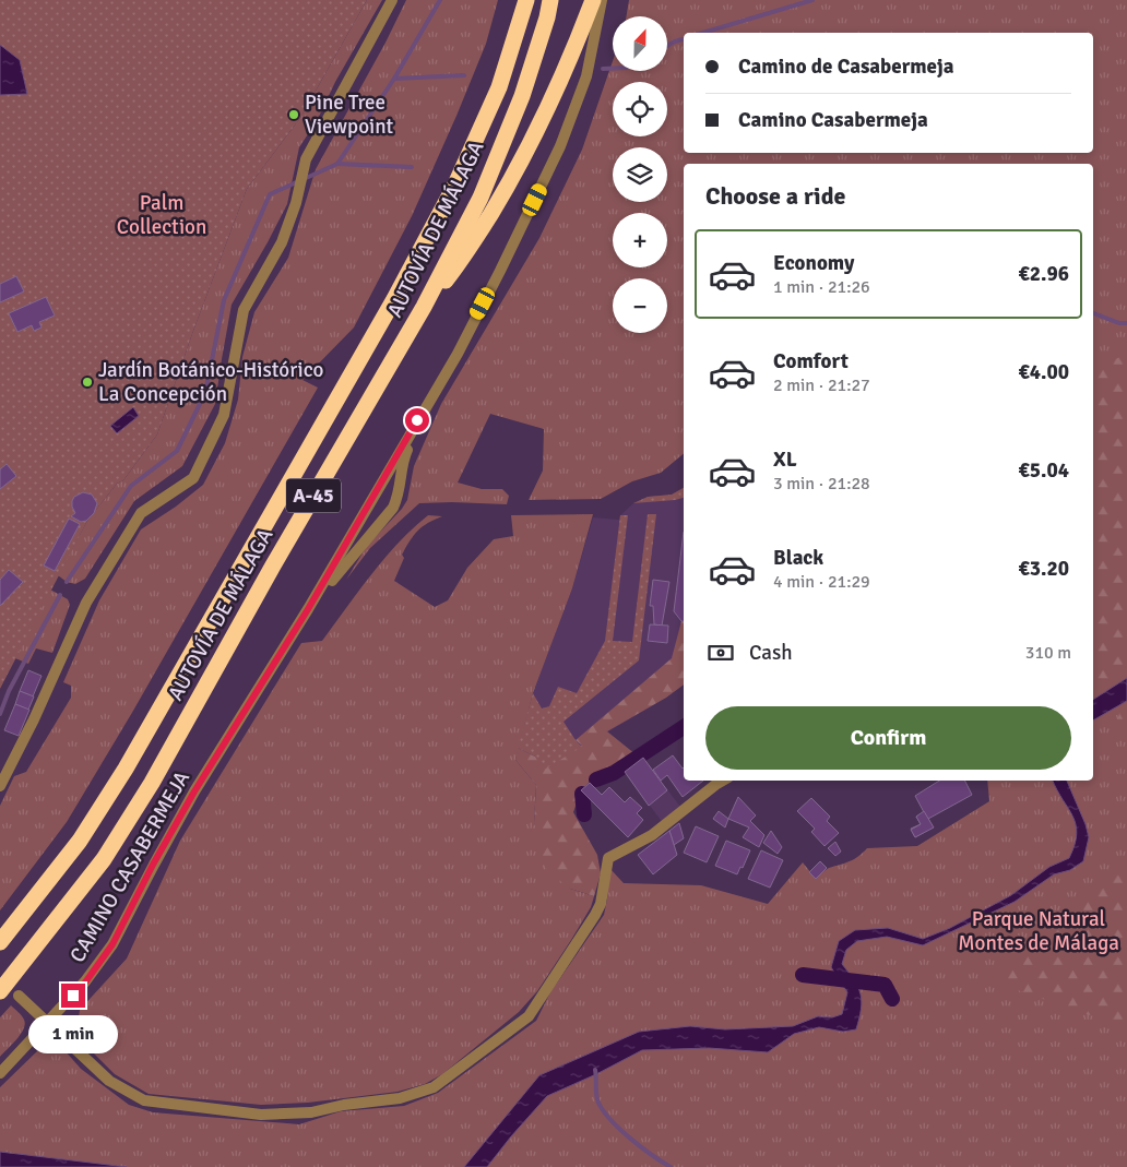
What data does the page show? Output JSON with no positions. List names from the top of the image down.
{
  "streets": {
    "highway": ["AUTOVÍA DE MÁLAGA", "A-45"],
    "street": ["CAMINO CASABERMEJA"]
  },
  "parks": ["Palm Collection", "Parque Natural Montes de Málaga"],
  "places": ["Pine Tree Viewpoint", "Jardín Botánico-Histórico La Concepción"],
  "north": "top",
  "page": {
    "map_buttons": ["+", "−"],
    "banner": ["Camino de Casabermeja", "Camino Casabermeja"],
    "heading": "Choose a ride",
    "list": [
      {
        "name": "Economy",
        "note": "1 min · 21:26",
        "value": "€2.96"
      },
      {
        "name": "Comfort",
        "note": "2 min · 21:27",
        "value": "€4.00"
      },
      {
        "name": "XL",
        "note": "3 min · 21:28",
        "value": "€5.04"
      },
      {
        "name": "Black",
        "note": "4 min · 21:29",
        "value": "€3.20"
      }
    ],
    "pay": ["Cash", "310 m"],
    "buttons": "Confirm",
    "bubble": "1 min"
  }
}
